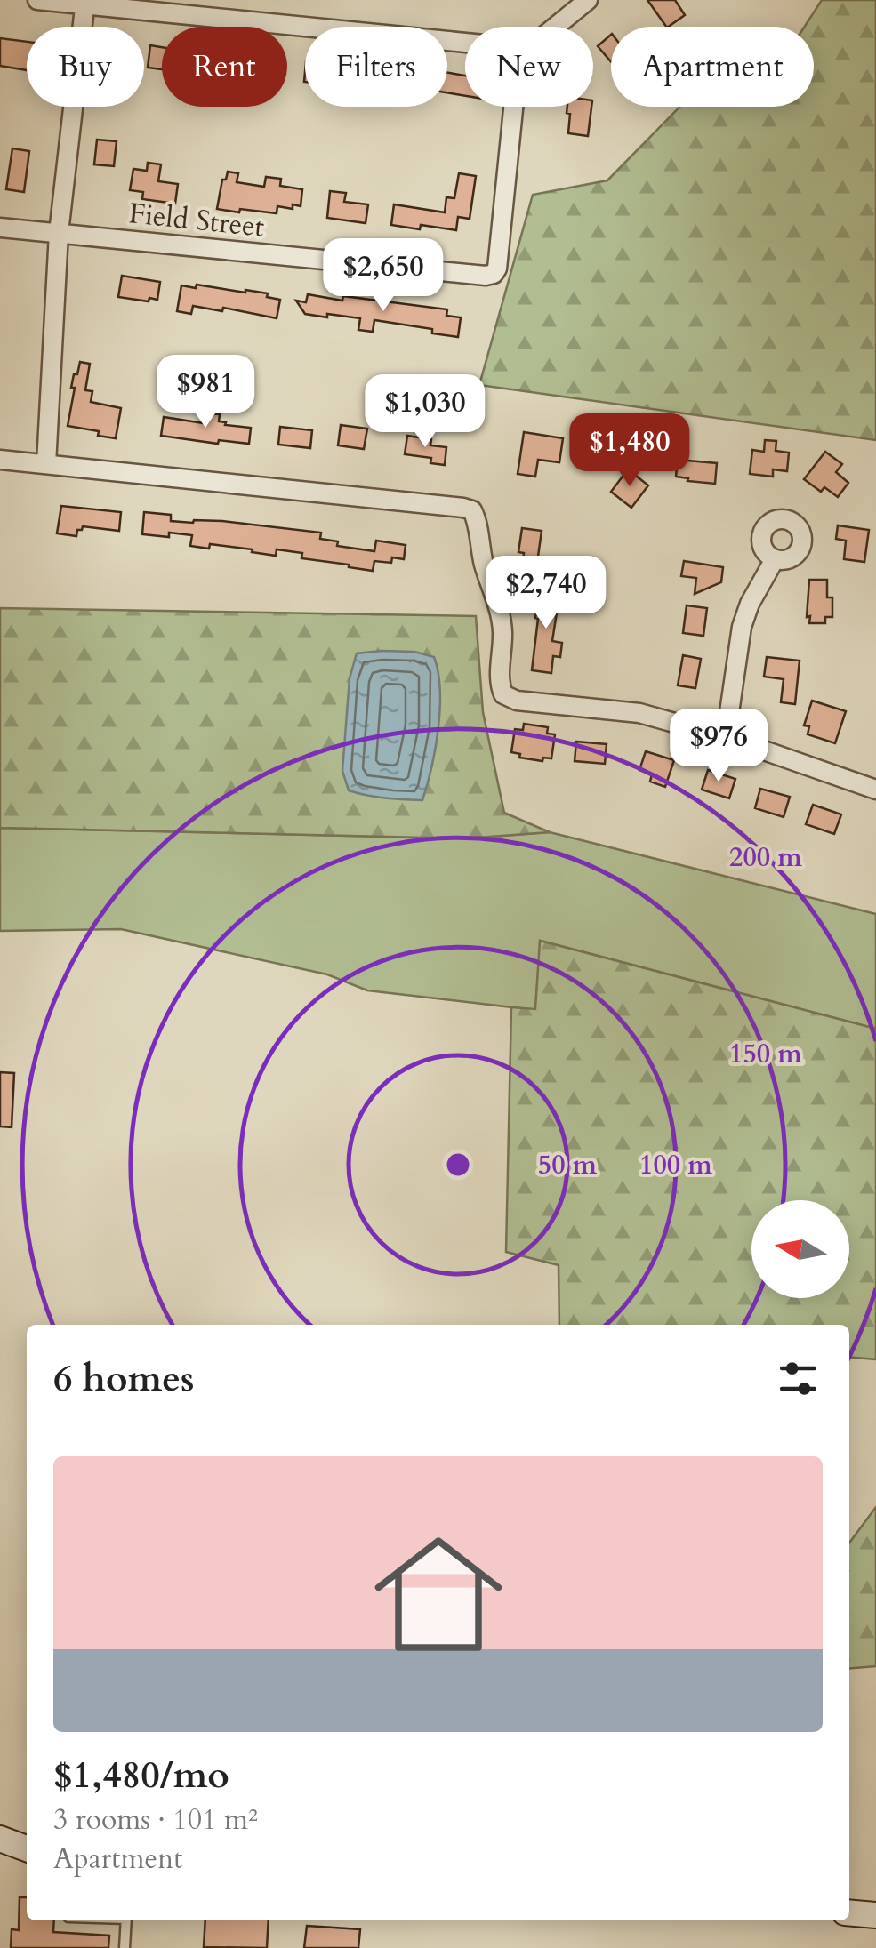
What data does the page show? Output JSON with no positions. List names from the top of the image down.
{
  "streets": {
    "street": ["Field Street"]
  },
  "north": "left",
  "page": {
    "chip": [
      "Buy",
      "Rent",
      "Filters",
      "New",
      "Apartment"
    ],
    "price": [
      "$2,650",
      "$981",
      "$1,030",
      "$1,480",
      "$2,740",
      "$976"
    ],
    "heading": "6 homes",
    "list": [
      {
        "name": "$1,480/mo",
        "note": "3 rooms · 101 m² · Apartment"
      }
    ]
  },
  "rings": [
    "200 m",
    "150 m",
    "50 m",
    "100 m"
  ]
}
